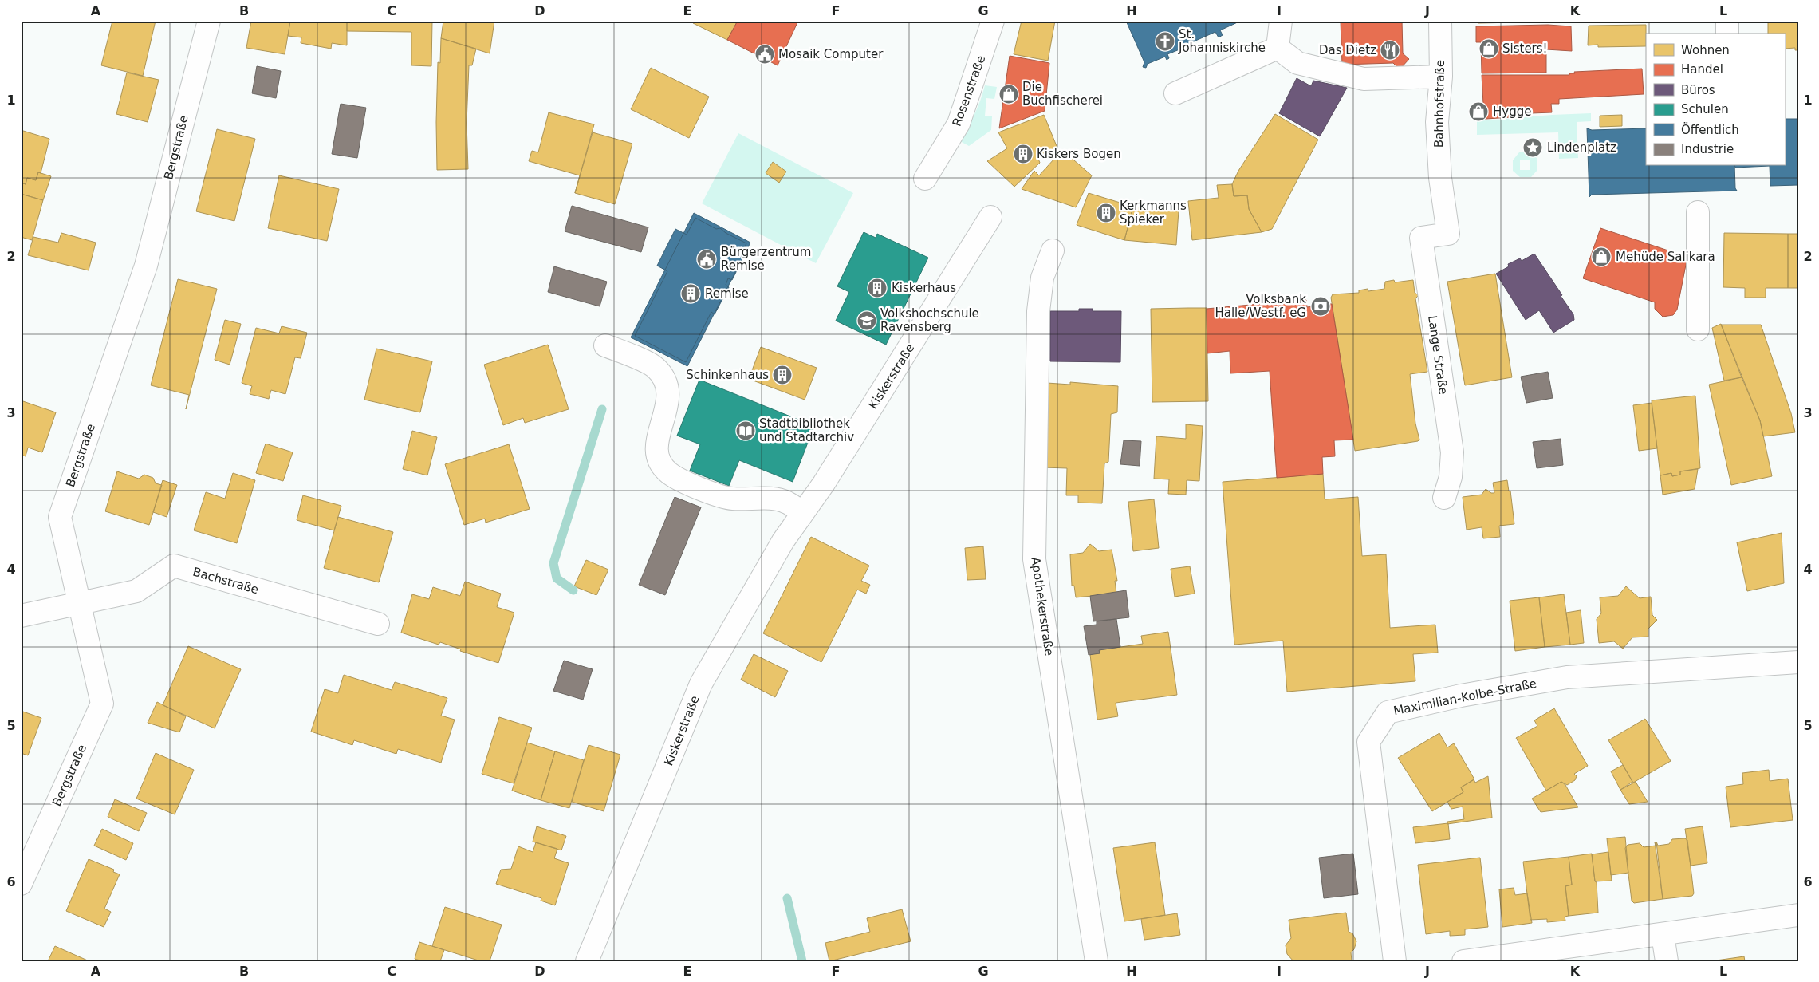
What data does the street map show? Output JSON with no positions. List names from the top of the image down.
{
  "streets": {
    "street": [
      "Rosenstraße",
      "Bahnhofstraße",
      "Bergstraße",
      "Lange Straße",
      "Kiskerstraße",
      "Bachstraße",
      "Apothekerstraße",
      "Maximilian-Kolbe-Straße"
    ]
  },
  "crossings": [
    ["Bahnhofstraße", "Lange Straße"],
    ["Bergstraße", "Bachstraße"]
  ],
  "places": {
    "church": ["St. Johanniskirche"],
    "shop": [
      "Sisters!",
      "Die Buchfischerei",
      "Hygge",
      "Mehüde Salikara"
    ],
    "restaurant": ["Das Dietz"],
    "public building": ["Mosaik Computer", "Bürgerzentrum Remise"],
    "place": ["Lindenplatz"],
    "building": [
      "Kiskers Bogen",
      "Kerkmanns Spieker",
      "Kiskerhaus",
      "Remise",
      "Schinkenhaus"
    ],
    "bank": ["Volksbank Halle/Westf. eG"],
    "school or university": ["Volkshochschule Ravensberg"],
    "library": ["Stadtbibliothek und Stadtarchiv"]
  },
  "legend": [
    "Wohnen",
    "Handel",
    "Büros",
    "Schulen",
    "Öffentlich",
    "Industrie"
  ],
  "grid": {
    "columns": [
      "A",
      "B",
      "C",
      "D",
      "E",
      "F",
      "G",
      "H",
      "I",
      "J",
      "K",
      "L"
    ],
    "rows": [
      "1",
      "2",
      "3",
      "4",
      "5",
      "6"
    ]
  }
}
